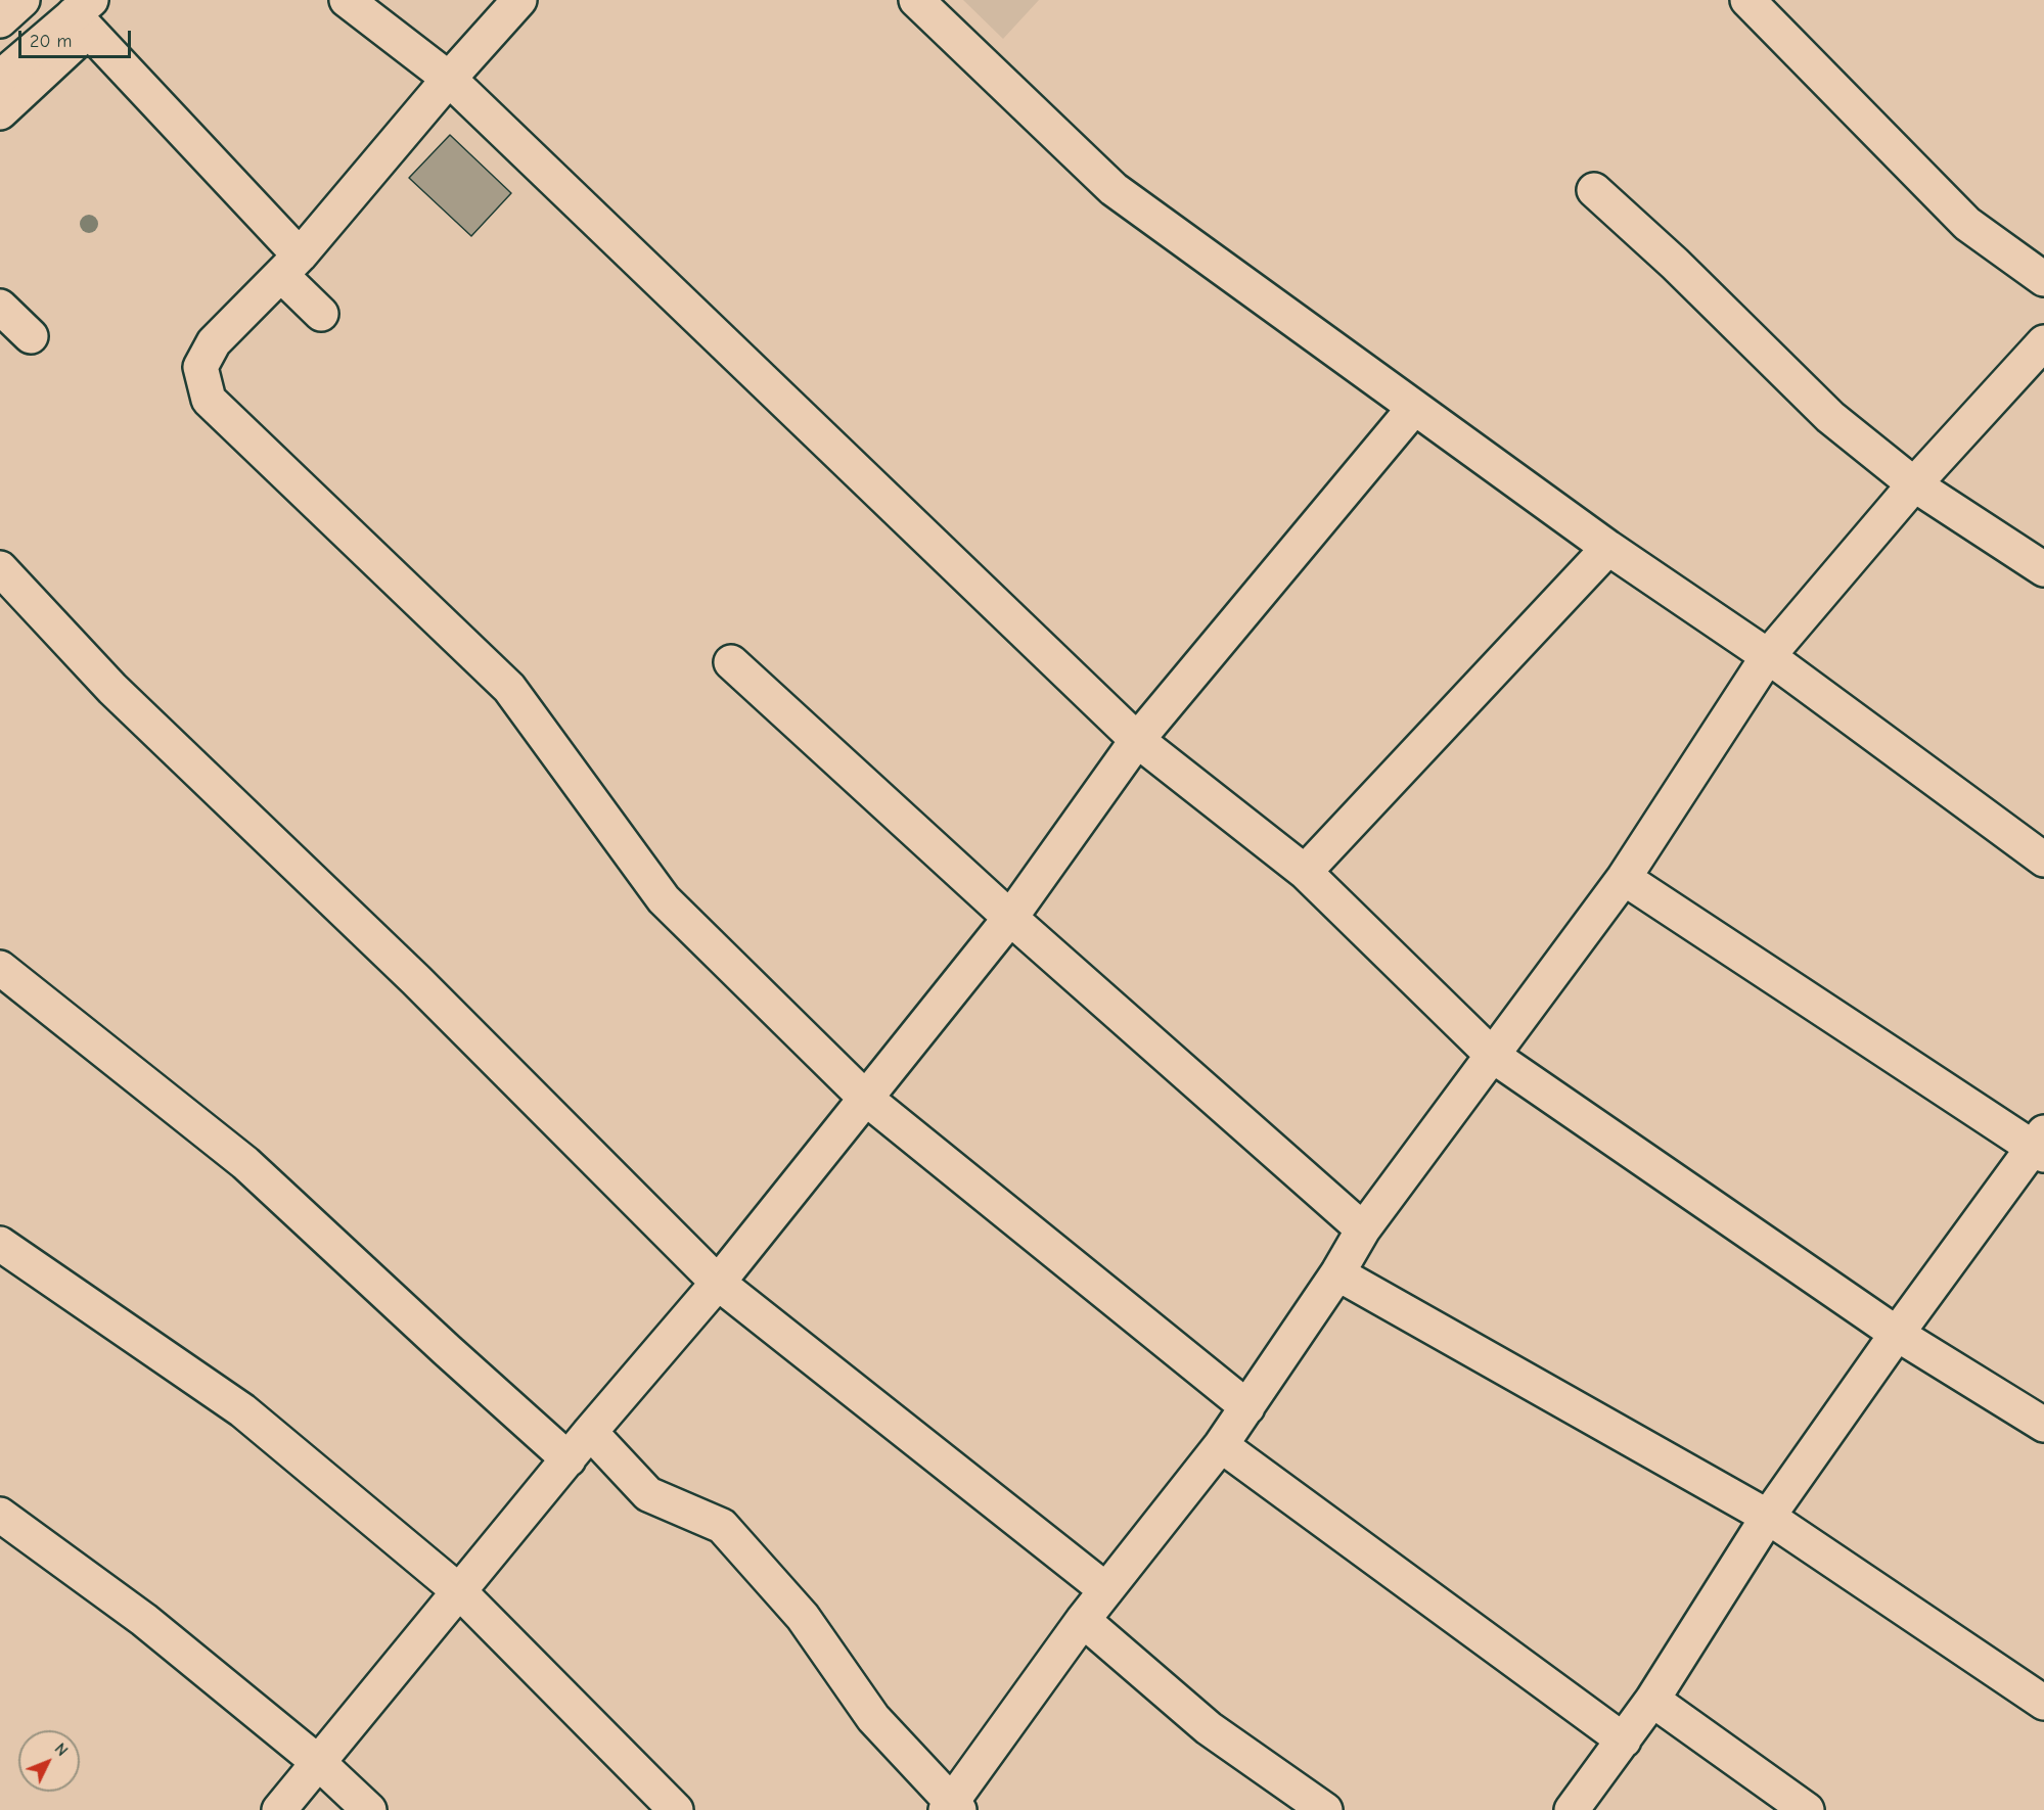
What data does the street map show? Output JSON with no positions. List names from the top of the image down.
{
  "scale_bar": "20 m",
  "north": "top right"
}
